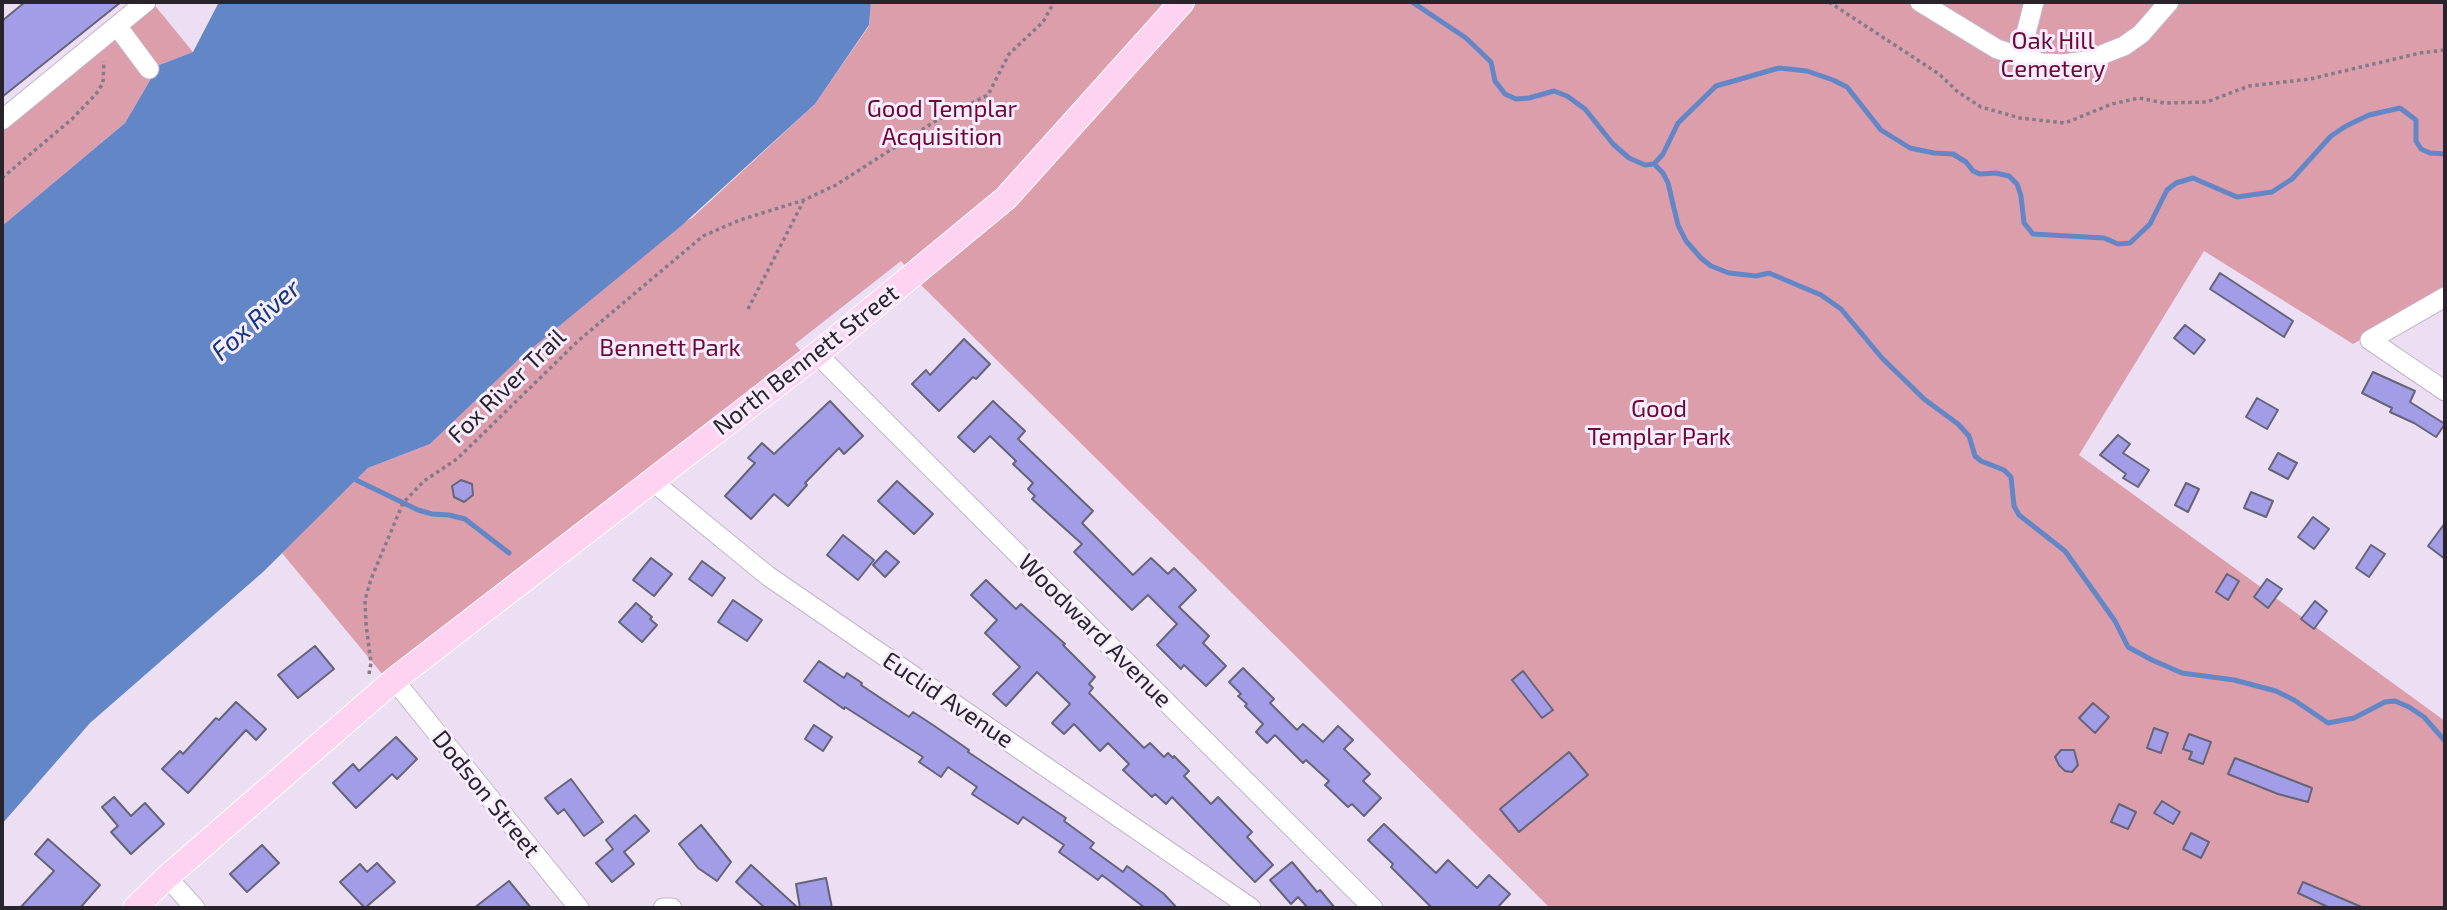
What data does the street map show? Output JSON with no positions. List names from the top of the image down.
{
  "streets": {
    "main road": ["North Bennett Street"],
    "street": ["Woodward Avenue", "Euclid Avenue", "Dodson Street"],
    "path": ["Fox River Trail"]
  },
  "crossings": [
    ["North Bennett Street", "Woodward Avenue"],
    ["North Bennett Street", "Euclid Avenue"],
    ["North Bennett Street", "Dodson Street"]
  ],
  "water": ["Fox River"],
  "parks": [
    "Oak Hill Cemetery",
    "Good Templar Acquisition",
    "Bennett Park",
    "Good Templar Park"
  ]
}
